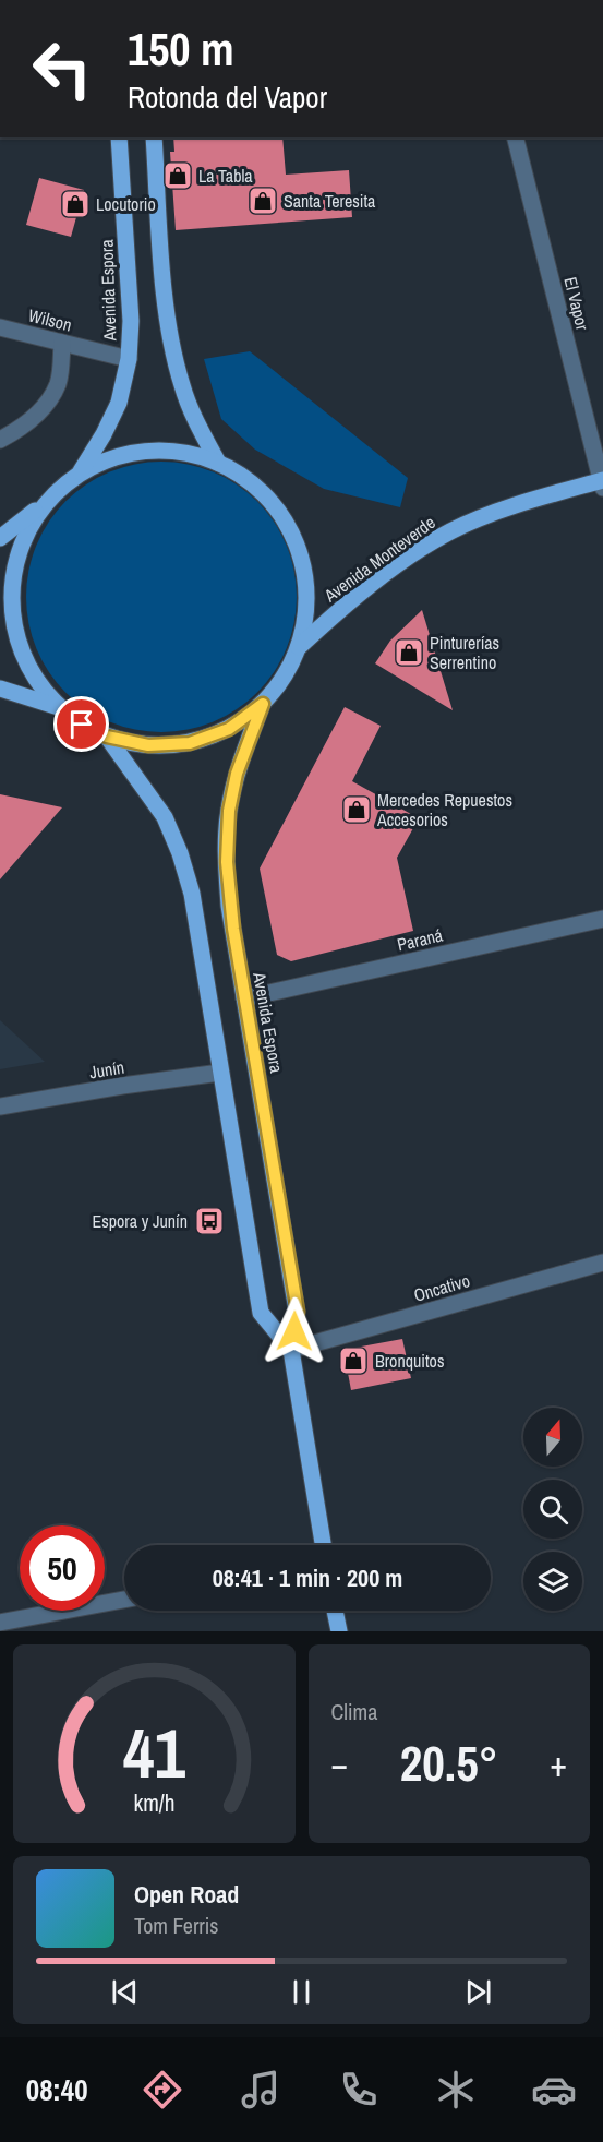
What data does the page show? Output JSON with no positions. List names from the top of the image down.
{
  "streets": {
    "main road": ["Avenida Espora", "Avenida Monteverde"],
    "street": [
      "El Vapor",
      "Wilson",
      "Paraná",
      "Junín",
      "Oncativo"
    ]
  },
  "crossings": [
    ["Avenida Espora", "Wilson"],
    ["Avenida Espora", "Paraná"],
    ["Avenida Espora", "Junín"],
    ["Avenida Espora", "Oncativo"],
    ["El Vapor", "Avenida Monteverde"]
  ],
  "places": {
    "shop": [
      "La Tabla",
      "Santa Teresita",
      "Locutorio",
      "Pinturerías Serrentino",
      "Mercedes Repuestos Accesorios",
      "Bronquitos"
    ],
    "bus stop": ["Espora y Junín"]
  },
  "north": "top",
  "page": {
    "turn": ["150 m", "Rotonda del Vapor"],
    "limit": "50",
    "trip": "08:41 · 1 min · 200 m",
    "tile": "Clima",
    "heat": ["−", "20.5°", "+"],
    "song": ["Open Road", "Tom Ferris"],
    "tabs": "08:40",
    "gauge": ["41", "km/h"]
  }
}
